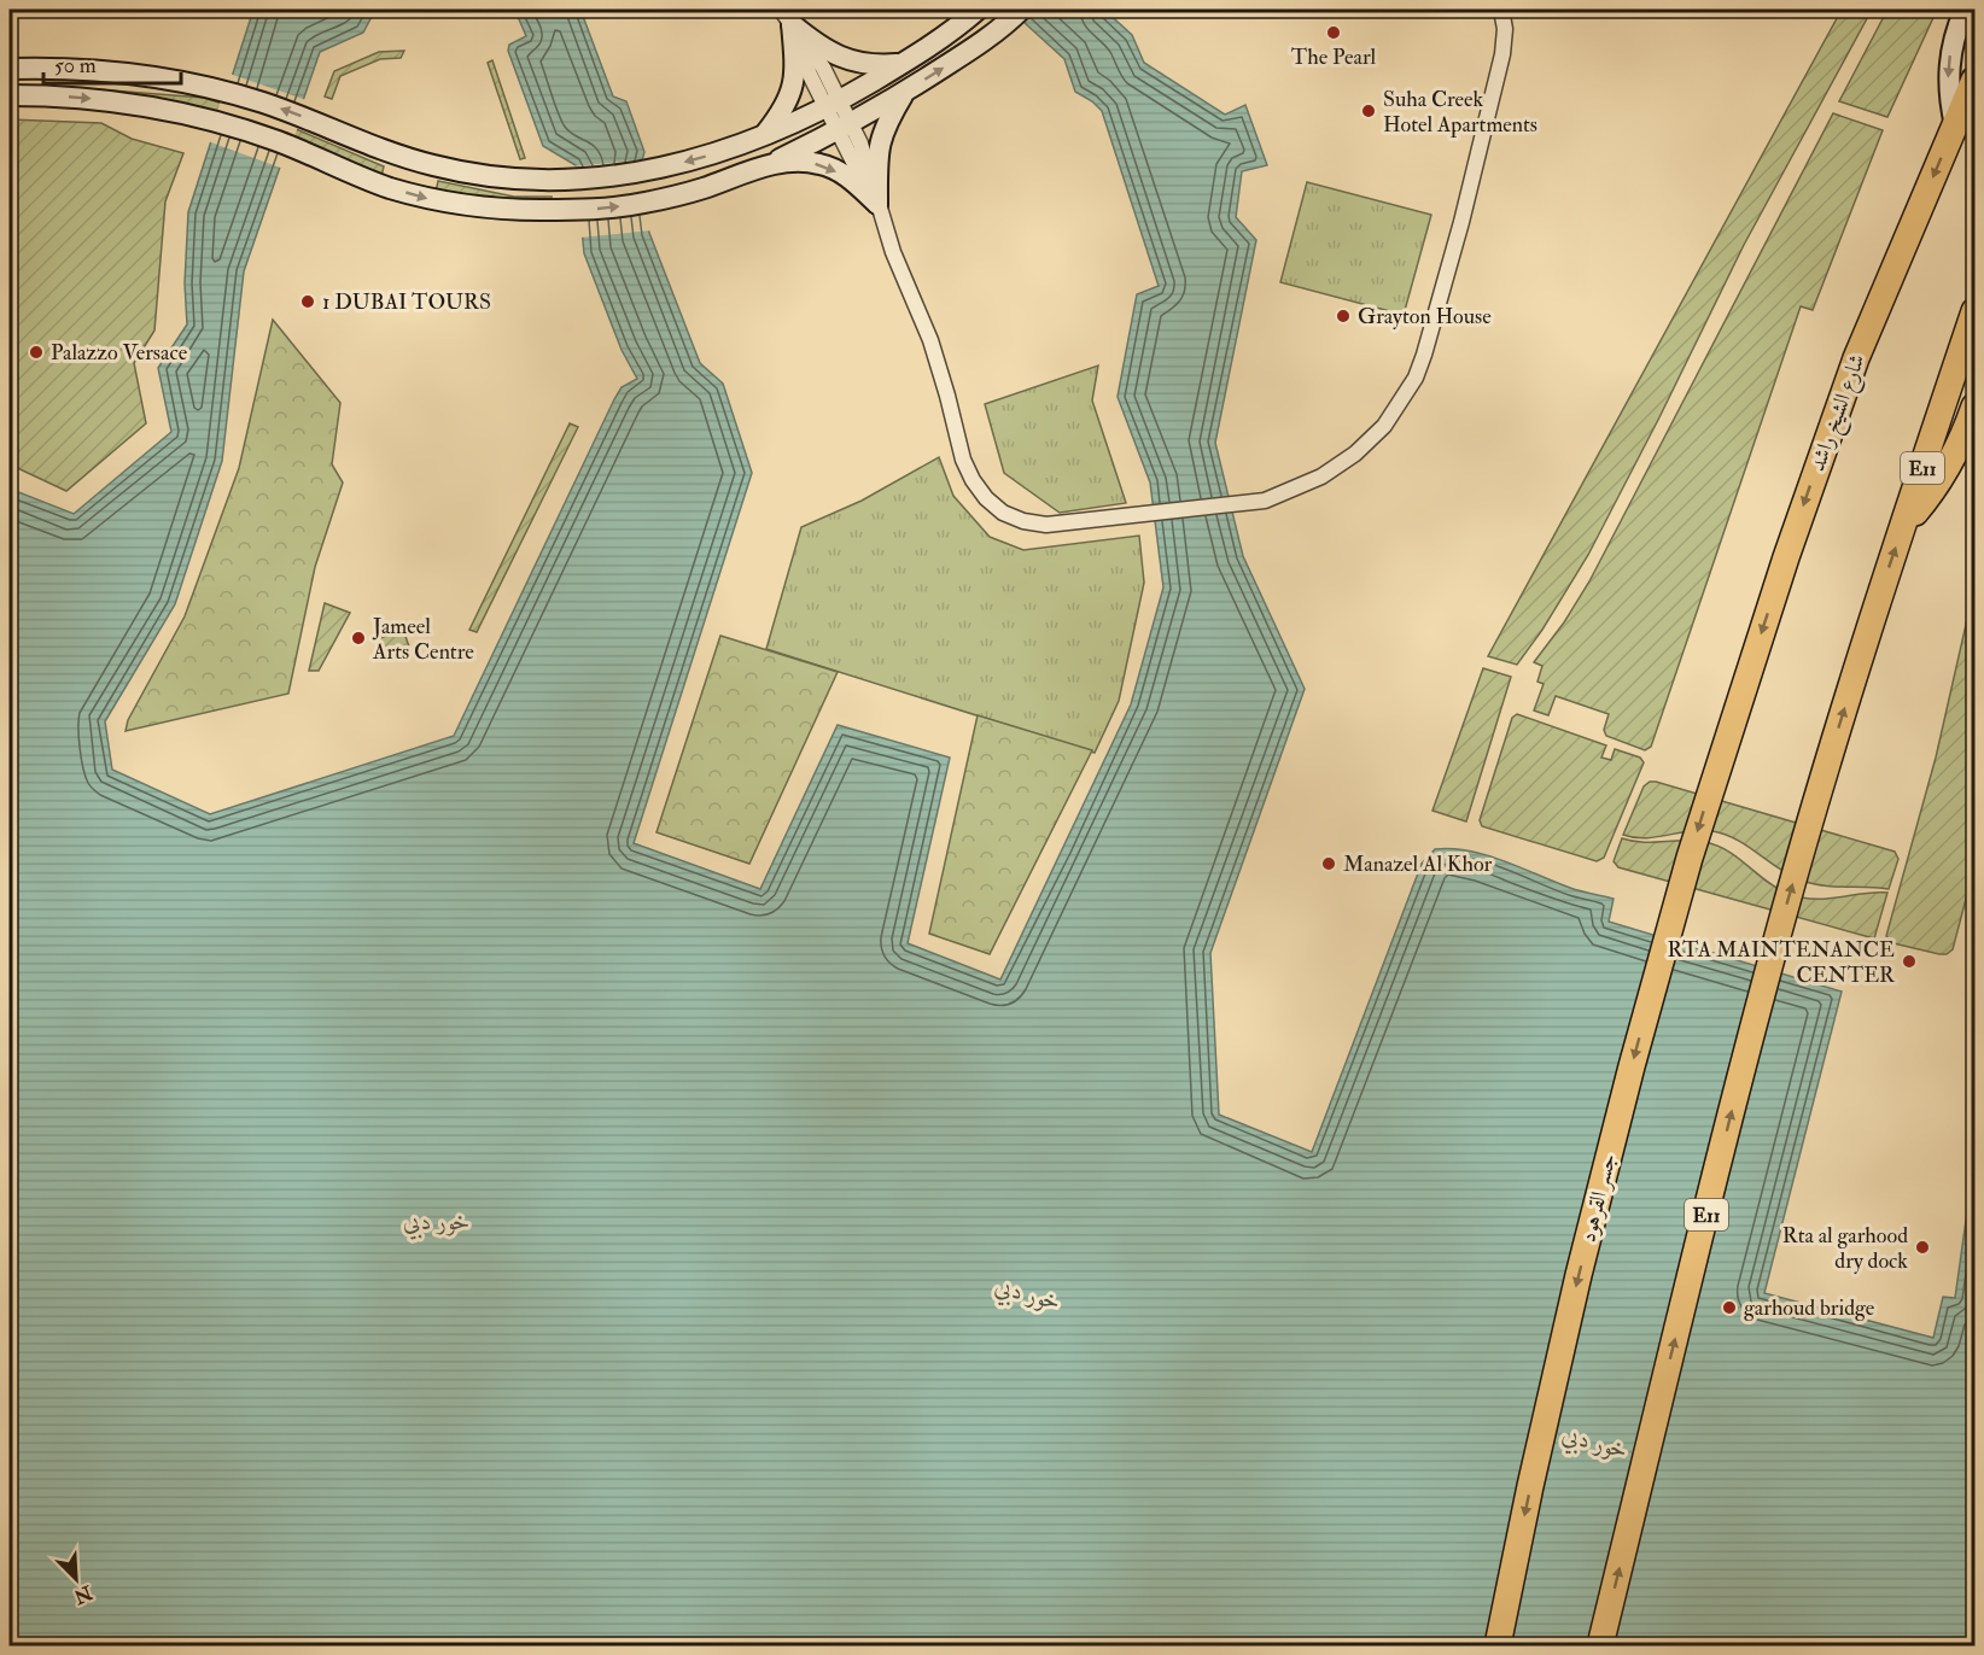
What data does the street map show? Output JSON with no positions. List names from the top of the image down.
{
  "streets": {
    "highway": ["شارع الشيخ راشد", "E11", "جسر القرهود"]
  },
  "crossings": [
    ["شارع الشيخ راشد", "جسر القرهود"]
  ],
  "water": ["خور دبي"],
  "places": [
    "The Pearl",
    "Suha Creek Hotel Apartments",
    "1 DUBAI TOURS",
    "Grayton House",
    "Palazzo Versace",
    "Jameel Arts Centre",
    "Manazel Al Khor",
    "RTA MAINTENANCE CENTER",
    "Rta al garhood dry dock",
    "garhoud bridge"
  ],
  "scale_bar": "50 m",
  "north": "bottom right"
}
